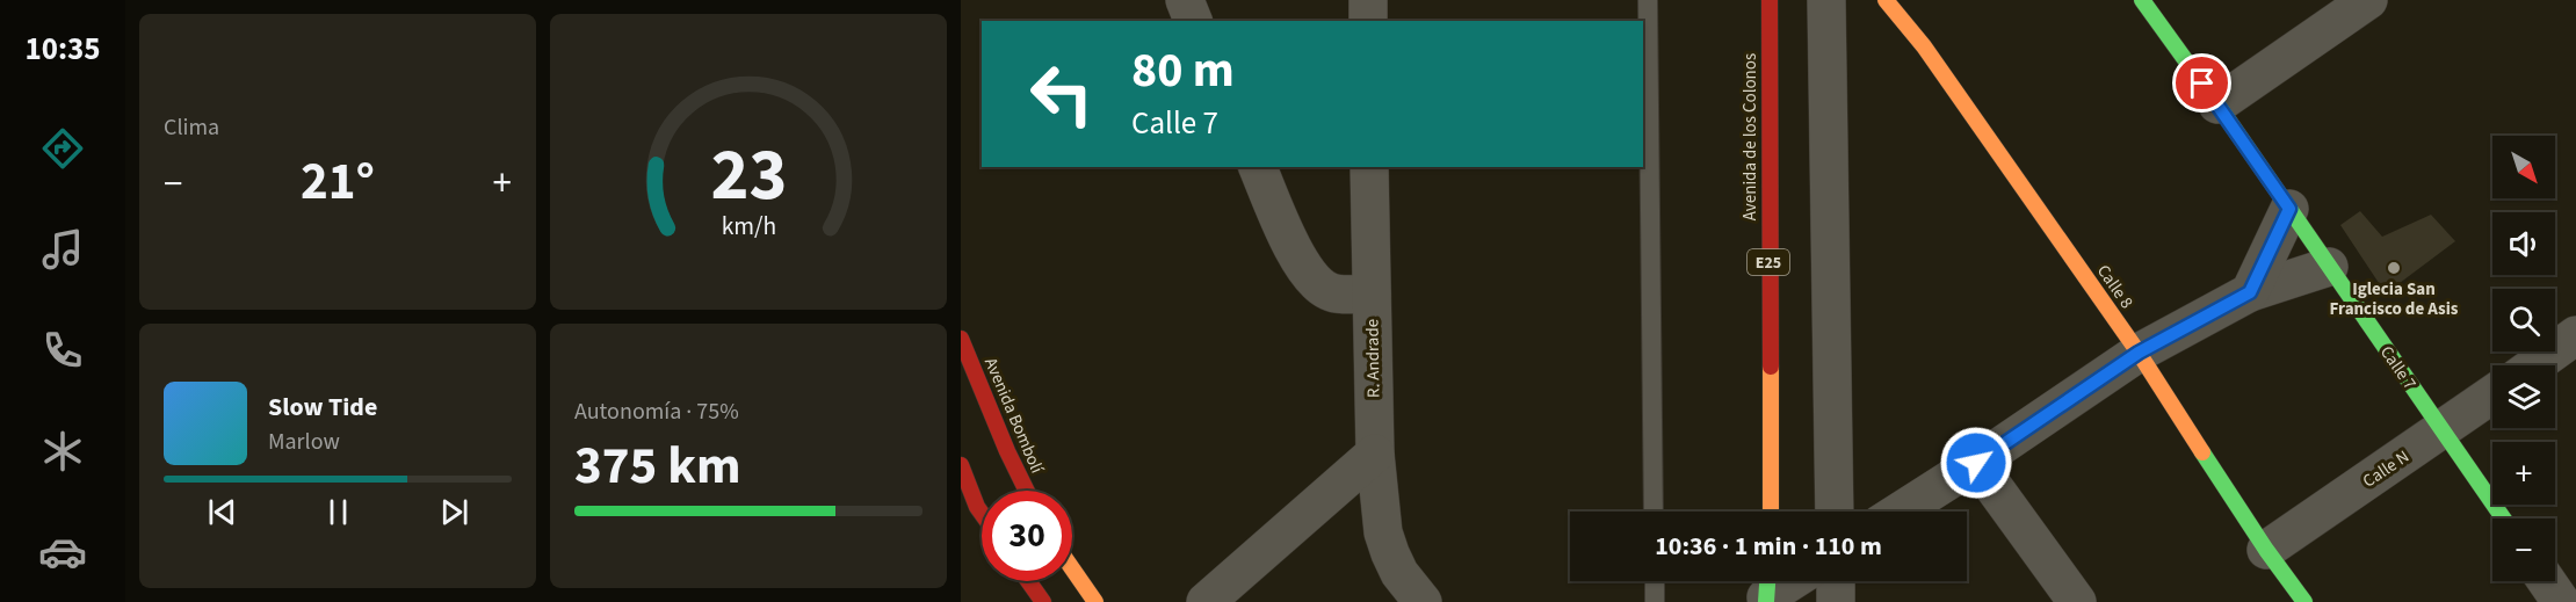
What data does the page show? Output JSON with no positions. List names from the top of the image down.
{
  "streets": {
    "main road": [
      "Avenida de los Colonos",
      "E25",
      "Calle 8",
      "Calle 7",
      "Avenida Bombolí"
    ],
    "street": ["R. Andrade", "Calle N"]
  },
  "crossings": [
    ["Calle 8", "Calle N"],
    ["Calle 7", "Calle N"]
  ],
  "places": ["Iglecia San Francisco de Asis"],
  "north": "bottom right",
  "page": {
    "tabs": "10:35",
    "tile": [
      "Clima",
      ["Autonomía · 75%", "375 km"]
    ],
    "turn": ["80 m", "Calle 7"],
    "map_buttons": ["+", "−"],
    "heat": ["−", "21°", "+"],
    "song": ["Slow Tide", "Marlow"],
    "limit": "30",
    "trip": "10:36 · 1 min · 110 m",
    "gauge": ["23", "km/h"]
  }
}
